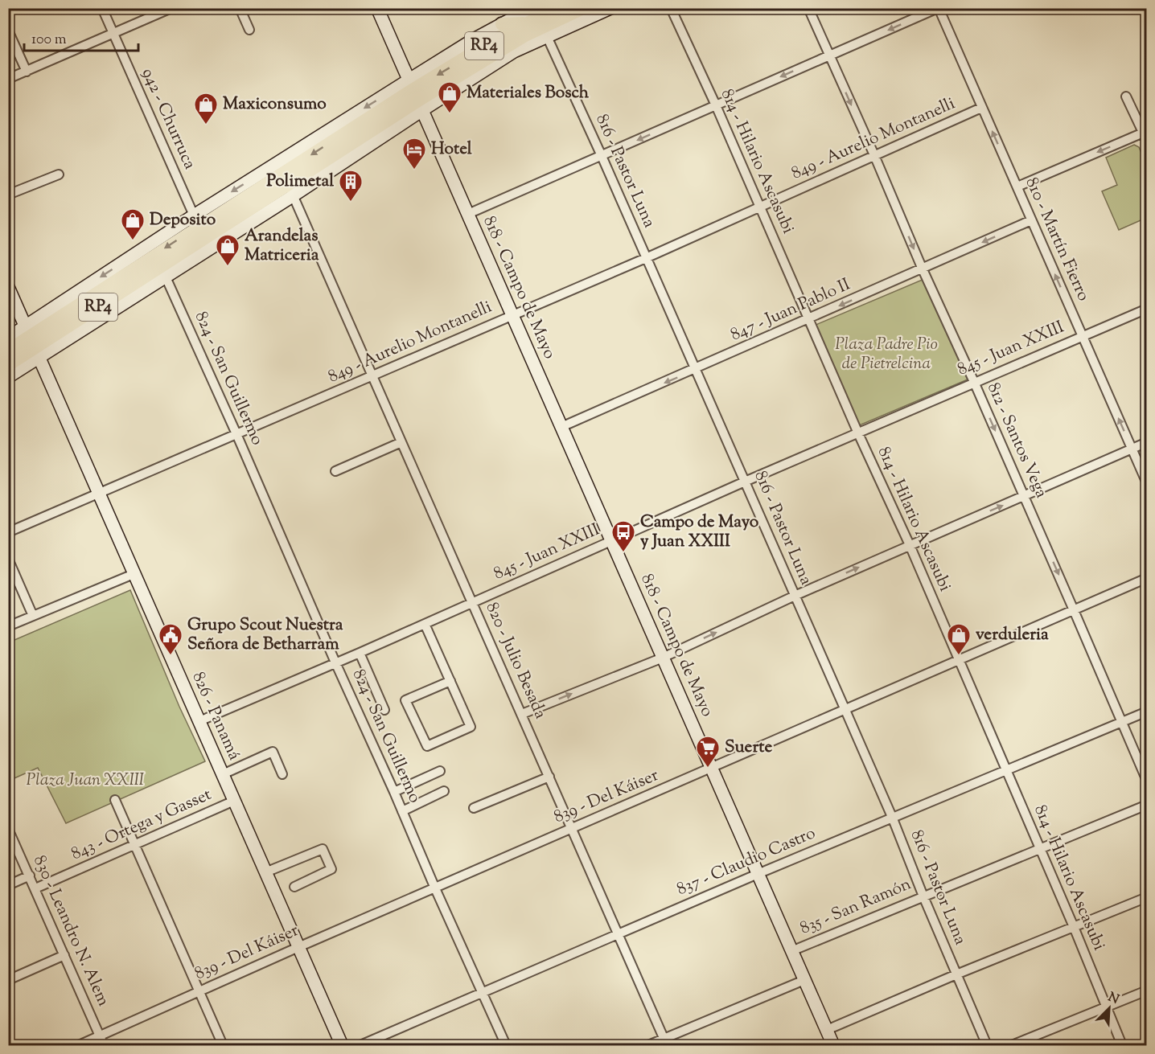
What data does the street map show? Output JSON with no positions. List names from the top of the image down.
{
  "streets": {
    "main road": ["RP4"],
    "street": [
      "942 - Churruca",
      "849 - Aurelio Montanelli",
      "814 - Hilario Ascasubi",
      "816 - Pastor Luna",
      "810 - Martín Fierro",
      "818 - Campo de Mayo",
      "847 - Juan Pablo II",
      "845 - Juan XXIII",
      "824 - San Guillermo",
      "812 - Santos Vega",
      "820 - Julio Besada",
      "826 - Panamá",
      "839 - Del Káiser",
      "843 - Ortega y Gasset",
      "837 - Claudio Castro",
      "835 - San Ramón",
      "830 - Leandro N. Alem"
    ]
  },
  "crossings": [
    ["RP4", "816 - Pastor Luna"],
    ["RP4", "818 - Campo de Mayo"],
    ["RP4", "824 - San Guillermo"],
    ["RP4", "820 - Julio Besada"],
    ["RP4", "826 - Panamá"],
    ["849 - Aurelio Montanelli", "814 - Hilario Ascasubi"],
    ["849 - Aurelio Montanelli", "816 - Pastor Luna"],
    ["849 - Aurelio Montanelli", "810 - Martín Fierro"],
    ["849 - Aurelio Montanelli", "818 - Campo de Mayo"],
    ["849 - Aurelio Montanelli", "824 - San Guillermo"],
    ["849 - Aurelio Montanelli", "812 - Santos Vega"],
    ["849 - Aurelio Montanelli", "820 - Julio Besada"],
    ["849 - Aurelio Montanelli", "826 - Panamá"],
    ["814 - Hilario Ascasubi", "847 - Juan Pablo II"],
    ["814 - Hilario Ascasubi", "845 - Juan XXIII"],
    ["814 - Hilario Ascasubi", "839 - Del Káiser"],
    ["814 - Hilario Ascasubi", "837 - Claudio Castro"],
    ["814 - Hilario Ascasubi", "835 - San Ramón"],
    ["816 - Pastor Luna", "847 - Juan Pablo II"],
    ["816 - Pastor Luna", "845 - Juan XXIII"],
    ["816 - Pastor Luna", "839 - Del Káiser"],
    ["816 - Pastor Luna", "837 - Claudio Castro"],
    ["816 - Pastor Luna", "835 - San Ramón"],
    ["810 - Martín Fierro", "847 - Juan Pablo II"],
    ["810 - Martín Fierro", "845 - Juan XXIII"],
    ["818 - Campo de Mayo", "847 - Juan Pablo II"],
    ["818 - Campo de Mayo", "845 - Juan XXIII"],
    ["818 - Campo de Mayo", "839 - Del Káiser"],
    ["818 - Campo de Mayo", "837 - Claudio Castro"],
    ["818 - Campo de Mayo", "835 - San Ramón"],
    ["847 - Juan Pablo II", "812 - Santos Vega"],
    ["845 - Juan XXIII", "824 - San Guillermo"],
    ["845 - Juan XXIII", "812 - Santos Vega"],
    ["845 - Juan XXIII", "820 - Julio Besada"],
    ["845 - Juan XXIII", "826 - Panamá"],
    ["824 - San Guillermo", "839 - Del Káiser"],
    ["824 - San Guillermo", "837 - Claudio Castro"],
    ["812 - Santos Vega", "839 - Del Káiser"],
    ["812 - Santos Vega", "837 - Claudio Castro"],
    ["820 - Julio Besada", "839 - Del Káiser"],
    ["820 - Julio Besada", "837 - Claudio Castro"],
    ["826 - Panamá", "839 - Del Káiser"],
    ["826 - Panamá", "843 - Ortega y Gasset"],
    ["839 - Del Káiser", "830 - Leandro N. Alem"],
    ["843 - Ortega y Gasset", "830 - Leandro N. Alem"]
  ],
  "one_way": ["810 - Martín Fierro", "847 - Juan Pablo II", "812 - Santos Vega"],
  "parks": ["Plaza Padre Pio de Pietrelcina", "Plaza Juan XXIII"],
  "places": {
    "shop": [
      "Materiales Bosch",
      "Maxiconsumo",
      "Deposito",
      "Arandelas Matriceria",
      "verduleria"
    ],
    "hotel": ["Hotel"],
    "building": ["Polimetal"],
    "bus stop": ["Campo de Mayo y Juan XXIII"],
    "public building": ["Grupo Scout Nuestra Señora de Betharram"],
    "supermarket": ["Suerte"]
  },
  "scale_bar": "100 m",
  "north": "top right"
}
